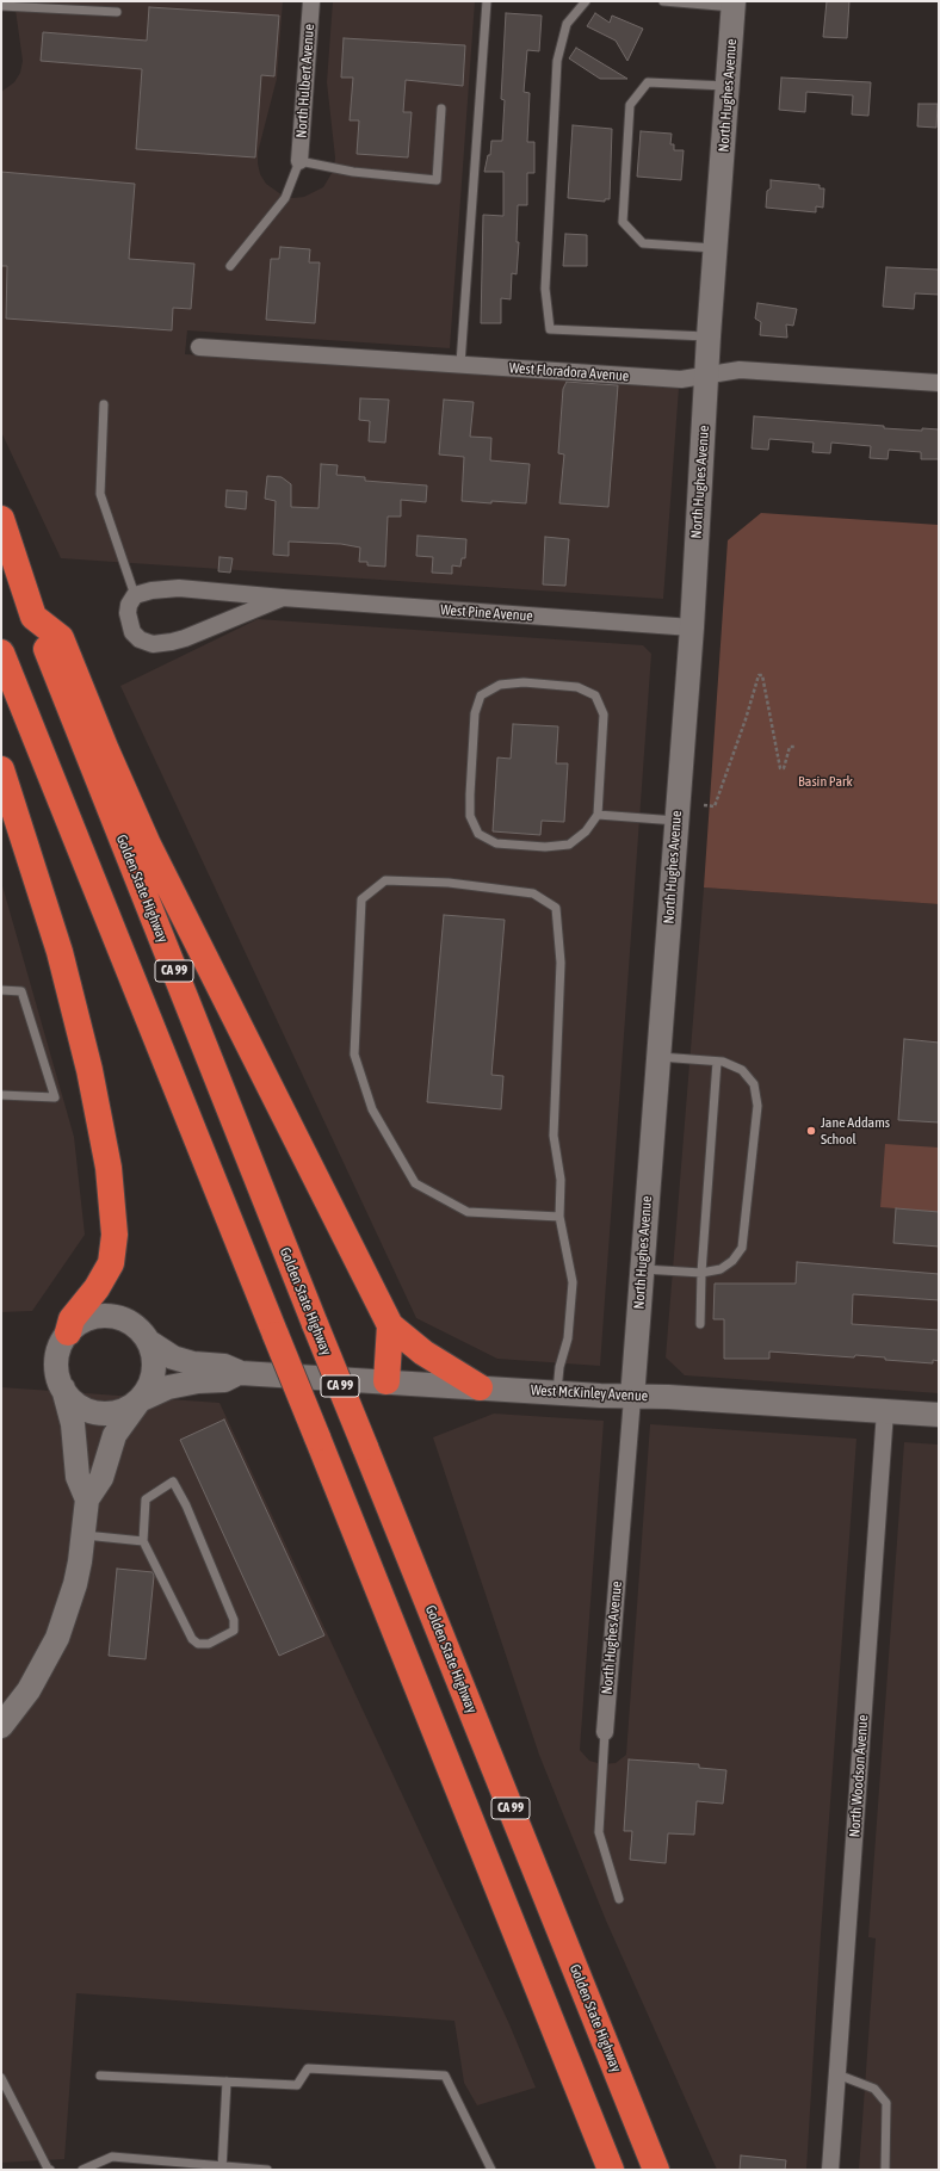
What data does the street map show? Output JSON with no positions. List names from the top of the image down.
{
  "streets": {
    "highway": ["Golden State Highway", "CA 99"],
    "street": [
      "North Hulbert Avenue",
      "North Hughes Avenue",
      "West Floradora Avenue",
      "West Pine Avenue",
      "West McKinley Avenue",
      "North Woodson Avenue"
    ]
  },
  "crossings": [
    ["North Hughes Avenue", "West Floradora Avenue"],
    ["North Hughes Avenue", "West Pine Avenue"],
    ["North Hughes Avenue", "West McKinley Avenue"],
    ["West McKinley Avenue", "North Woodson Avenue"]
  ],
  "parks": ["Basin Park"],
  "places": ["Jane Addams School"]
}
